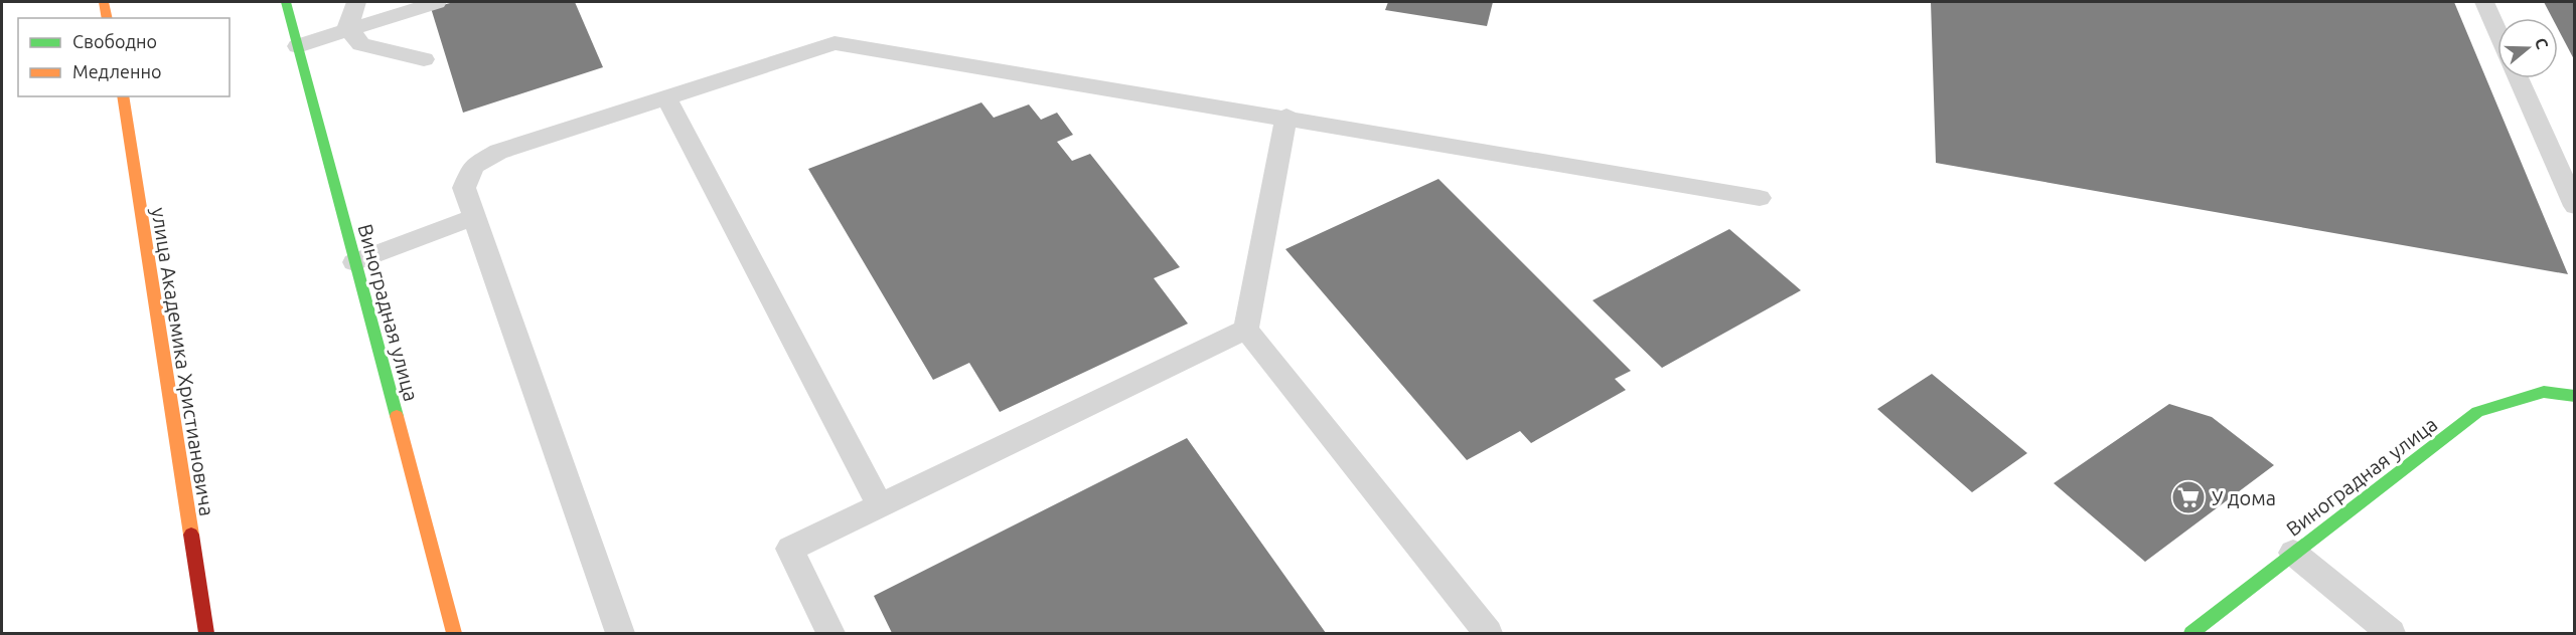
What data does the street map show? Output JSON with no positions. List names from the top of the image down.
{
  "streets": {
    "street": ["Виноградная улица", "улица Академика Христиановича"]
  },
  "places": {
    "supermarket": ["У дома"]
  },
  "legend": ["Свободно", "Медленно"],
  "north": "right"
}
